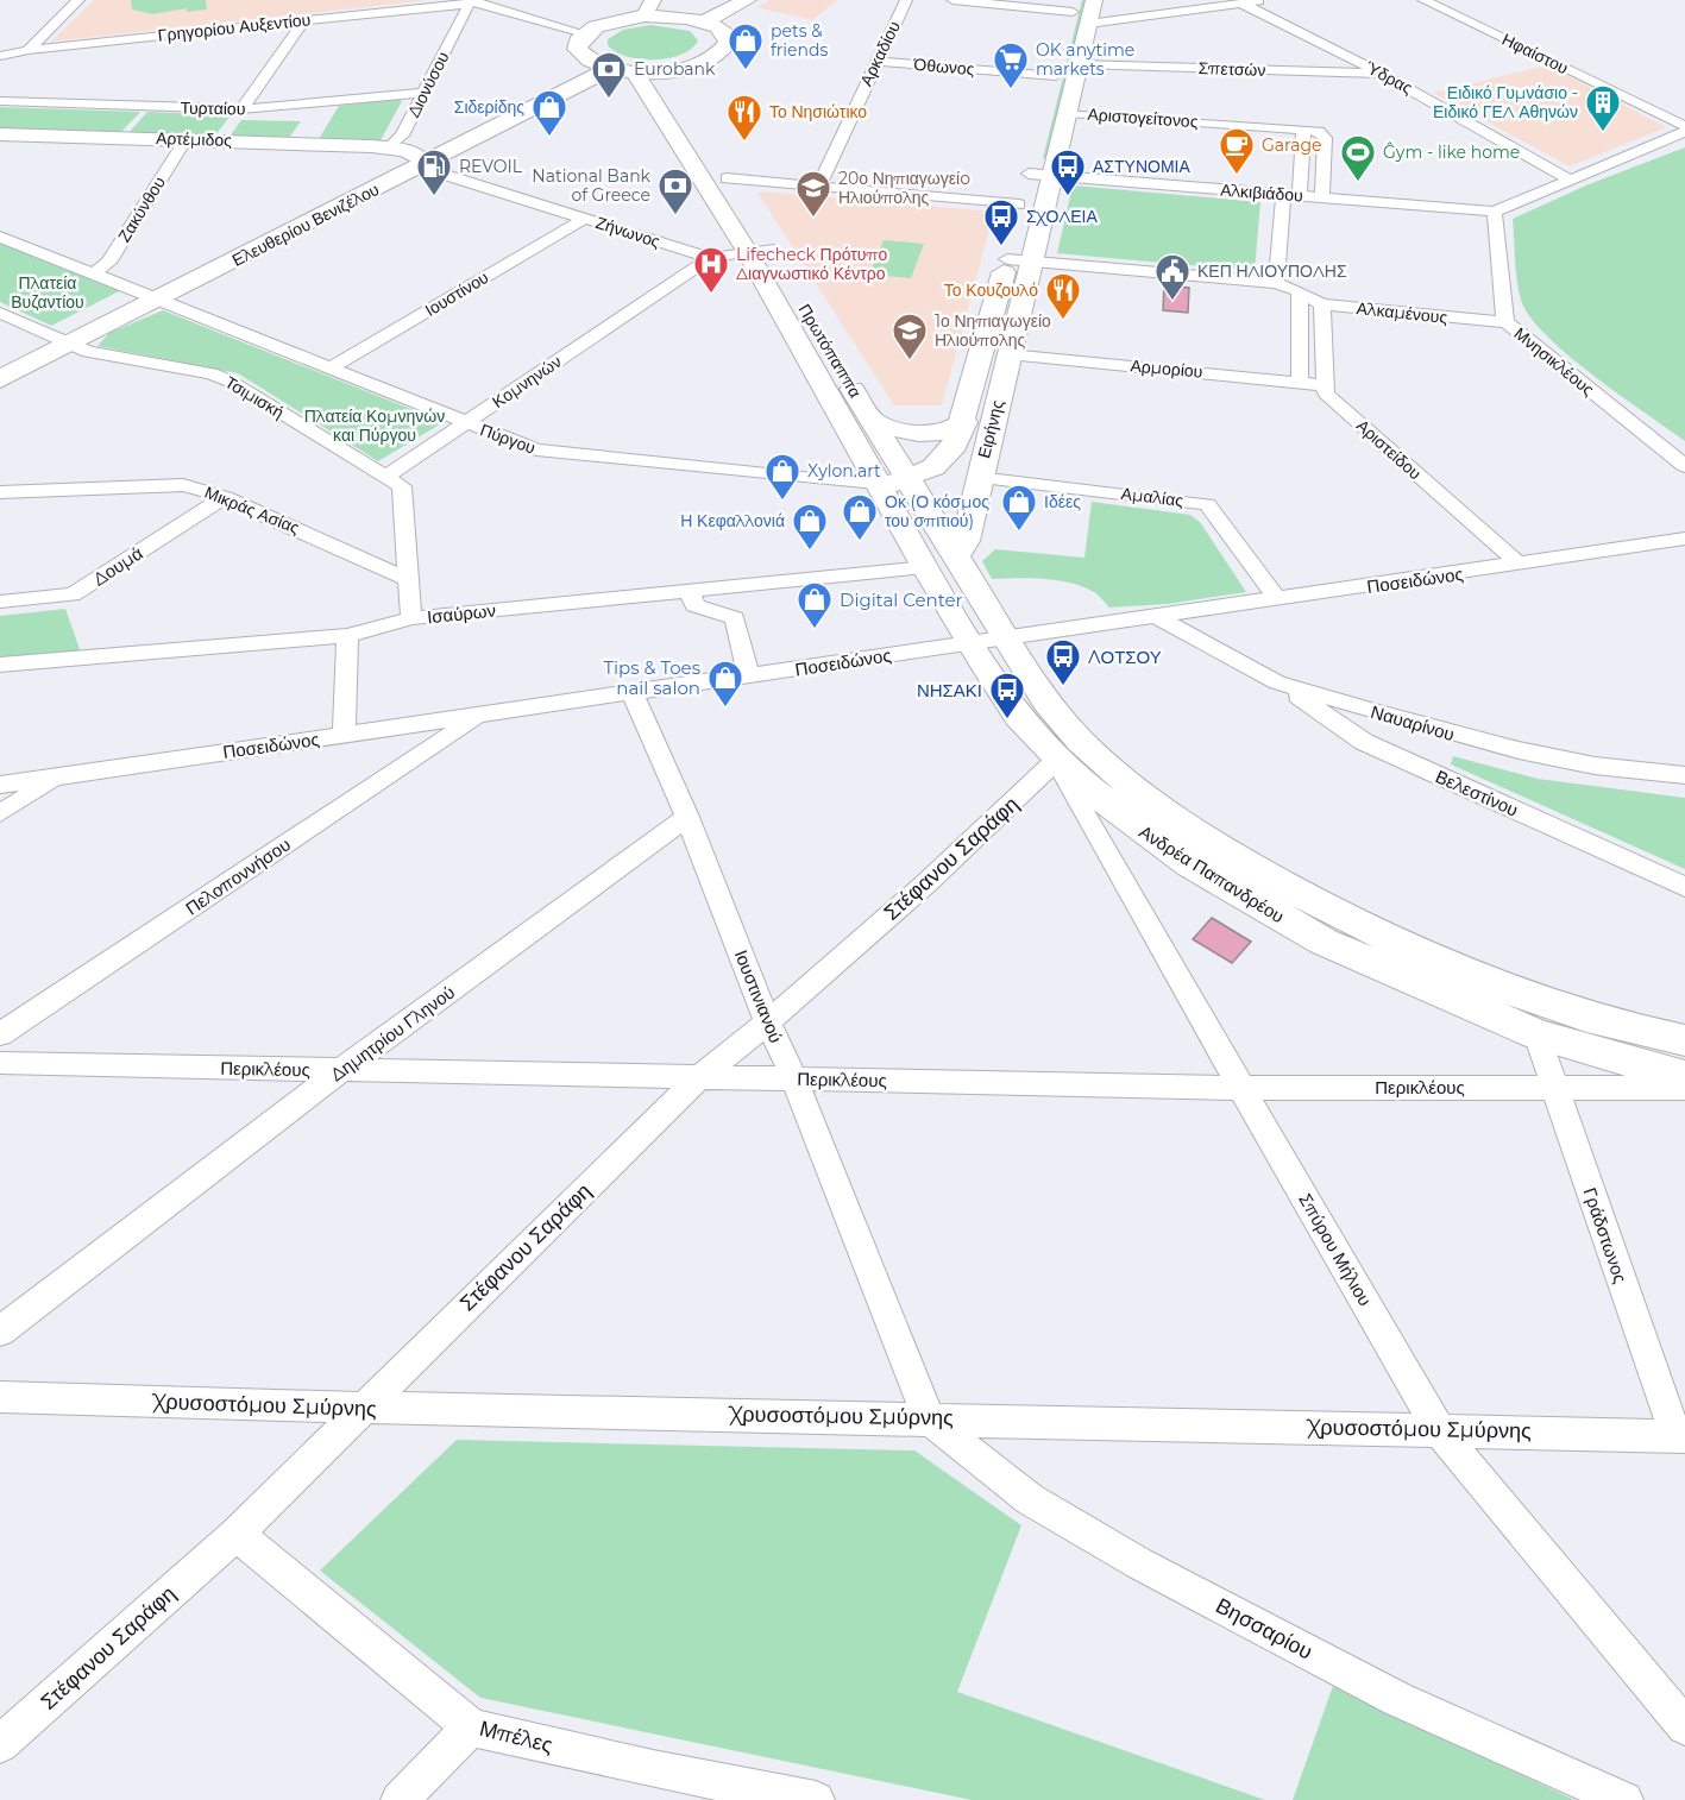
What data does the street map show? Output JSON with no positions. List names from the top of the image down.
{
  "streets": {
    "main road": ["Ελευθερίου Βενιζέλου"],
    "street": [
      "Γρηγορίου Αυξεντίου",
      "Αρκαδίου",
      "Ηφαίστου",
      "Όθωνος",
      "Σπετσών",
      "Ύδρας",
      "Διονύσου",
      "Τυρταίου",
      "Αριστογείτονος",
      "Αρτέμιδος",
      "Αλκιβιάδου",
      "Ζακύνθου",
      "Ζήνωνος",
      "Ιουστίνου",
      "Αλκαμένους",
      "Πρωτόπαππα",
      "Μνησικλέους",
      "Αρμορίου",
      "Κομνηνών",
      "Τσιμισκή",
      "Ειρήνης",
      "Πύργου",
      "Αριστείδου",
      "Αμαλίας",
      "Μικράς Ασίας",
      "Δουμά",
      "Ποσειδώνος",
      "Ισαύρων",
      "Ναυαρίνου",
      "Βελεστίνου",
      "Στέφανου Σαράφη",
      "Ανδρέα Παπανδρέου",
      "Πελοποννήσου",
      "Ιουστινιανού",
      "Δημητρίου Γληνού",
      "Περικλέους",
      "Γράδστωνος",
      "Σπύρου Μήλιου",
      "Χρυσοστόμου Σμύρνης",
      "Βησσαρίου",
      "Μπέλες"
    ]
  },
  "crossings": [
    ["Γρηγορίου Αυξεντίου", "Διονύσου"],
    ["Αρκαδίου", "Όθωνος"],
    ["Όθωνος", "Ειρήνης"],
    ["Σπετσών", "Ύδρας"],
    ["Σπετσών", "Ειρήνης"],
    ["Διονύσου", "Τυρταίου"],
    ["Διονύσου", "Αρτέμιδος"],
    ["Διονύσου", "Ελευθερίου Βενιζέλου"],
    ["Διονύσου", "Ζήνωνος"],
    ["Αριστογείτονος", "Ειρήνης"],
    ["Αρτέμιδος", "Ζακύνθου"],
    ["Αρτέμιδος", "Ελευθερίου Βενιζέλου"],
    ["Αρτέμιδος", "Ζήνωνος"],
    ["Αλκιβιάδου", "Μνησικλέους"],
    ["Αλκιβιάδου", "Ειρήνης"],
    ["Ζακύνθου", "Πύργου"],
    ["Ελευθερίου Βενιζέλου", "Ζήνωνος"],
    ["Ελευθερίου Βενιζέλου", "Τσιμισκή"],
    ["Ελευθερίου Βενιζέλου", "Πύργου"],
    ["Ζήνωνος", "Ιουστίνου"],
    ["Ζήνωνος", "Κομνηνών"],
    ["Ιουστίνου", "Πύργου"],
    ["Αλκαμένους", "Μνησικλέους"],
    ["Αλκαμένους", "Ειρήνης"],
    ["Πρωτόπαππα", "Κομνηνών"],
    ["Πρωτόπαππα", "Ειρήνης"],
    ["Πρωτόπαππα", "Πύργου"],
    ["Πρωτόπαππα", "Ανδρέα Παπανδρέου"],
    ["Αρμορίου", "Ειρήνης"],
    ["Αρμορίου", "Αριστείδου"],
    ["Κομνηνών", "Τσιμισκή"],
    ["Κομνηνών", "Πύργου"],
    ["Ειρήνης", "Πύργου"],
    ["Ειρήνης", "Αμαλίας"],
    ["Ειρήνης", "Ανδρέα Παπανδρέου"],
    ["Πύργου", "Ανδρέα Παπανδρέου"],
    ["Αριστείδου", "Ποσειδώνος"],
    ["Αμαλίας", "Ποσειδώνος"],
    ["Μικράς Ασίας", "Δουμά"],
    ["Ποσειδώνος", "Ναυαρίνου"],
    ["Ποσειδώνος", "Ανδρέα Παπανδρέου"],
    ["Ποσειδώνος", "Πελοποννήσου"],
    ["Ποσειδώνος", "Ιουστινιανού"],
    ["Ισαύρων", "Ανδρέα Παπανδρέου"],
    ["Ναυαρίνου", "Βελεστίνου"],
    ["Στέφανου Σαράφη", "Ανδρέα Παπανδρέου"],
    ["Στέφανου Σαράφη", "Ιουστινιανού"],
    ["Στέφανου Σαράφη", "Περικλέους"],
    ["Στέφανου Σαράφη", "Σπύρου Μήλιου"],
    ["Στέφανου Σαράφη", "Χρυσοστόμου Σμύρνης"],
    ["Στέφανου Σαράφη", "Μπέλες"],
    ["Ανδρέα Παπανδρέου", "Γράδστωνος"],
    ["Ανδρέα Παπανδρέου", "Σπύρου Μήλιου"],
    ["Ιουστινιανού", "Δημητρίου Γληνού"],
    ["Ιουστινιανού", "Περικλέους"],
    ["Ιουστινιανού", "Χρυσοστόμου Σμύρνης"],
    ["Ιουστινιανού", "Βησσαρίου"],
    ["Δημητρίου Γληνού", "Περικλέους"],
    ["Περικλέους", "Γράδστωνος"],
    ["Περικλέους", "Σπύρου Μήλιου"],
    ["Γράδστωνος", "Χρυσοστόμου Σμύρνης"],
    ["Σπύρου Μήλιου", "Χρυσοστόμου Σμύρνης"],
    ["Χρυσοστόμου Σμύρνης", "Βησσαρίου"]
  ],
  "parks": ["Πλατεία Βυζαντίου", "Πλατεία Κομνηνών και Πύργου"],
  "places": {
    "shop": [
      "pets & friends",
      "Σιδερίδης",
      "Xylon.art",
      "Ιδέες",
      "Οκ (Ο κόσμος του σπιτιού)",
      "Η Κεφαλλονιά",
      "Digital Center",
      "Tips & Toes nail salon"
    ],
    "supermarket": ["OK anytime markets"],
    "bank": ["Eurobank", "National Bank of Greece"],
    "building": ["Ειδικό Γυμνάσιο - Ειδικό ΓΕΛ Αθηνών"],
    "restaurant": ["Το Νησιώτικο", "Το Κουζουλό"],
    "cafe": ["Garage"],
    "sports": ["Ĝym - like home"],
    "fuel station": ["REVOIL"],
    "bus stop": [
      "ΑΣΤΥΝΟΜΙΑ",
      "ΣΧΟΛΕΙΑ",
      "ΛΟΤΣΟΥ",
      "ΝΗΣΑΚΙ"
    ],
    "school or university": ["20ο Νηπιαγωγείo Ηλιούπολης", "1ο Νηπιαγωγείο Ηλιούπολης"],
    "hospital": ["Lifecheck Πρότυπο Διαγνωστικό Κέντρο"],
    "public building": ["ΚΕΠ ΗΛΙΟΥΠΟΛΗΣ"]
  }
}
